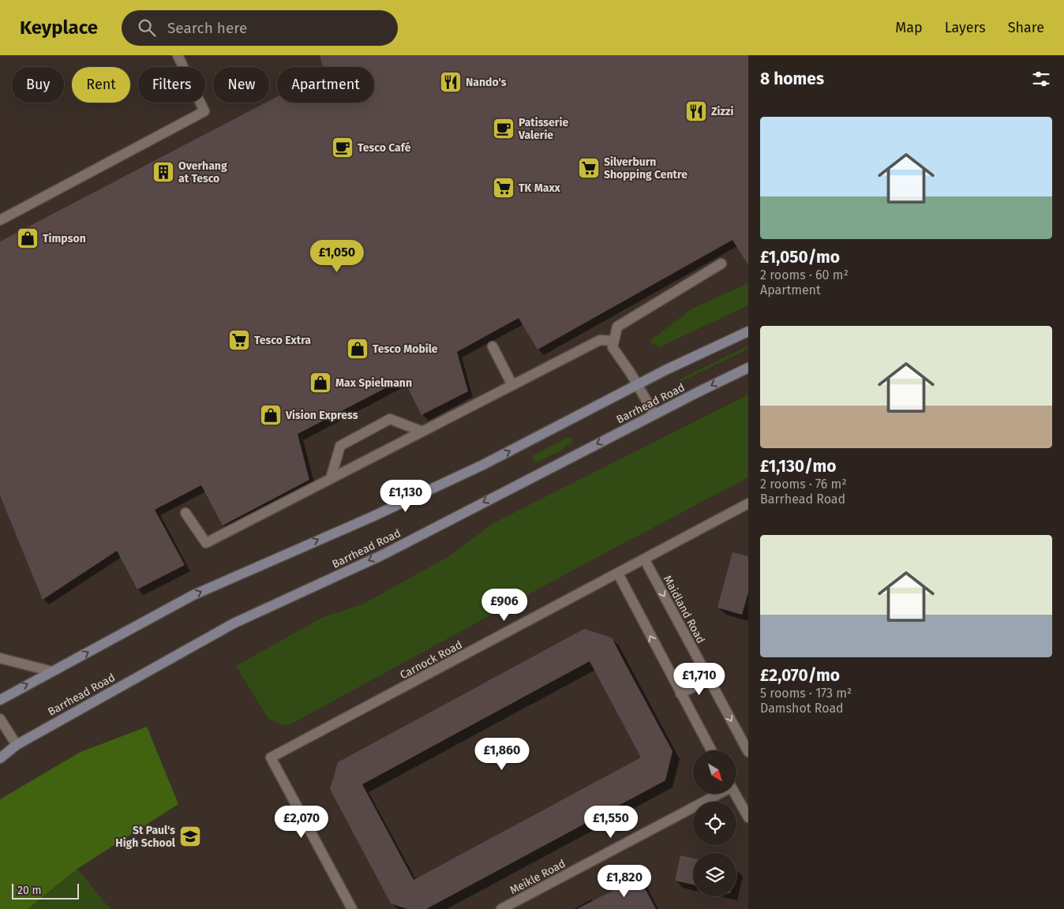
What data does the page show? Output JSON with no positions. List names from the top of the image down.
{
  "streets": {
    "main road": ["Barrhead Road"],
    "street": ["Maidland Road", "Carnock Road", "Meikle Road"]
  },
  "crossings": [
    ["Maidland Road", "Carnock Road"]
  ],
  "places": {
    "restaurant": ["Nando's", "Zizzi"],
    "cafe": ["Patisserie Valerie", "Tesco Café"],
    "supermarket": ["Silverburn Shopping Centre", "TK Maxx", "Tesco Extra"],
    "building": ["Overhang at Tesco"],
    "shop": [
      "Timpson",
      "Tesco Mobile",
      "Max Spielmann",
      "Vision Express"
    ],
    "school or university": ["St Paul's High School"]
  },
  "scale_bar": "20 m",
  "north": "bottom right",
  "page": {
    "header": "Keyplace",
    "search": "Search here",
    "nav": ["Map", "Layers", "Share"],
    "heading": "8 homes",
    "chip": [
      "Buy",
      "Rent",
      "Filters",
      "New",
      "Apartment"
    ],
    "list": [
      {
        "name": "£1,050/mo",
        "note": "2 rooms · 60 m² · Apartment"
      },
      {
        "name": "£1,130/mo",
        "note": "2 rooms · 76 m² · Barrhead Road"
      },
      {
        "name": "£2,070/mo",
        "note": "5 rooms · 173 m² · Damshot Road"
      }
    ],
    "price": [
      "£1,050",
      "£1,130",
      "£906",
      "£1,710",
      "£1,860",
      "£2,070",
      "£1,550",
      "£1,820"
    ],
    "scale": "20 m"
  }
}
